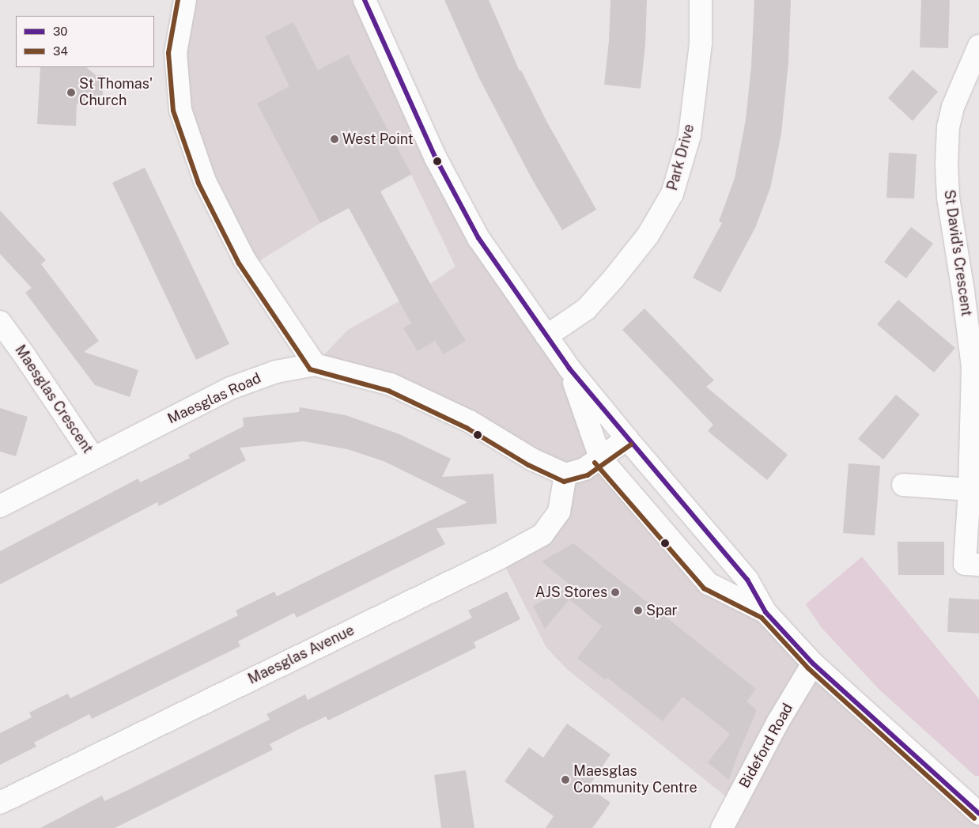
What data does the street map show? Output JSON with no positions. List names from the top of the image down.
{
  "streets": {
    "street": [
      "Park Drive",
      "St David's Crescent",
      "Maesglas Road",
      "Maesglas Crescent",
      "Maesglas Avenue",
      "Bideford Road"
    ]
  },
  "crossings": [
    ["Maesglas Road", "Maesglas Crescent"],
    ["Maesglas Road", "Maesglas Avenue"]
  ],
  "places": [
    "St Thomas' Church",
    "West Point",
    "AJS Stores",
    "Spar",
    "Maesglas Community Centre"
  ],
  "lines": ["transit line 30", "transit line 34"],
  "legend": ["30", "34"]
}
